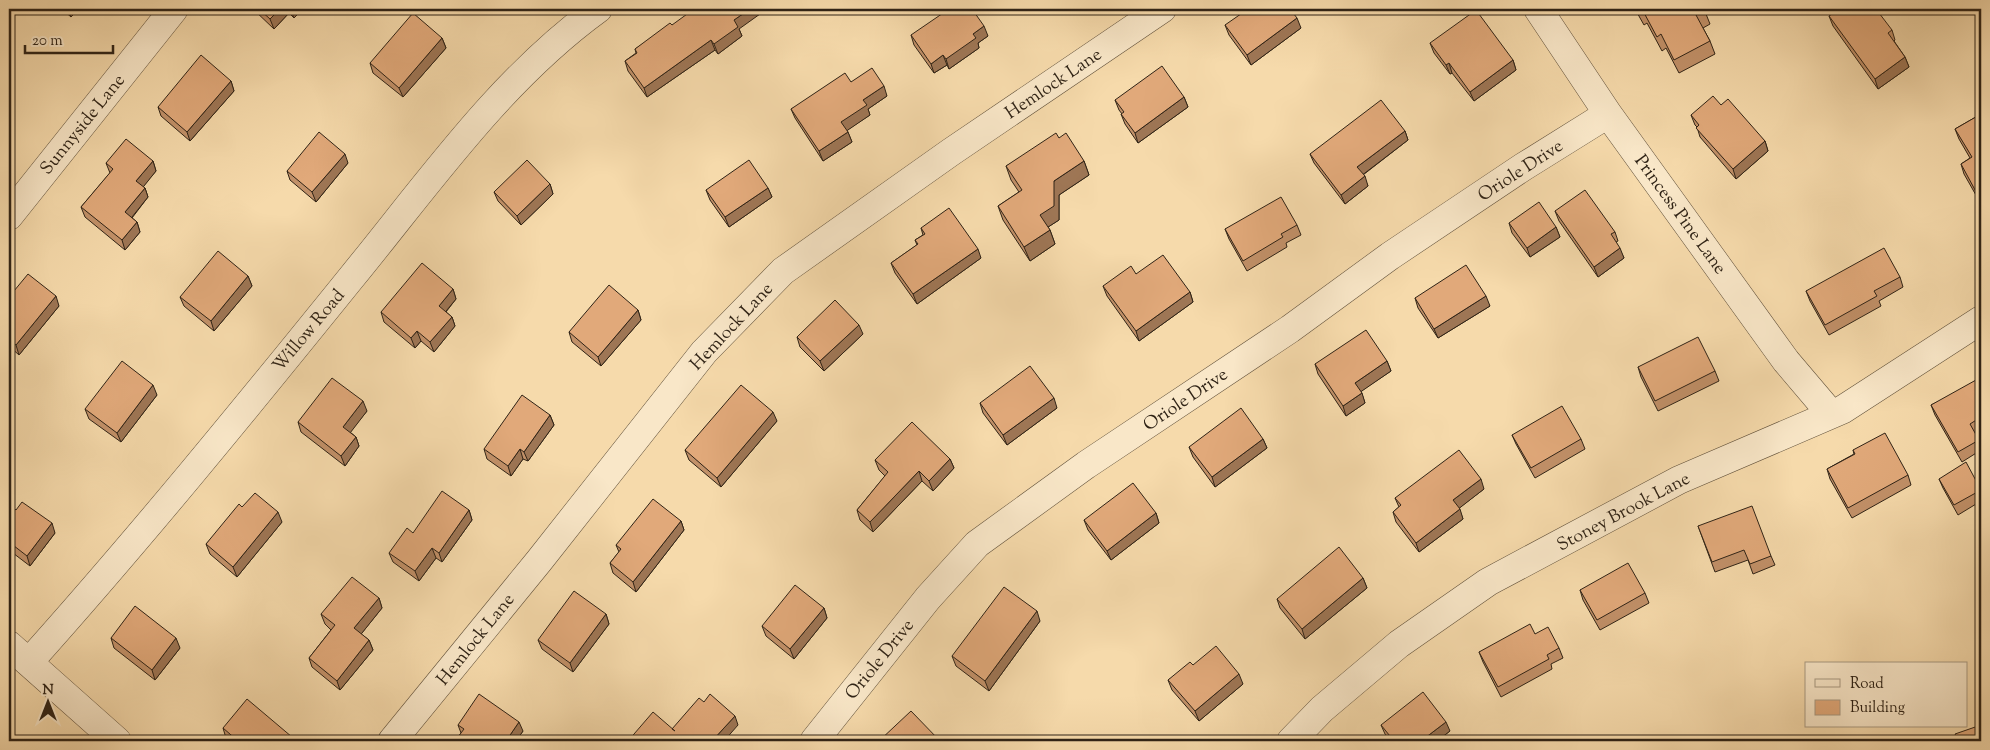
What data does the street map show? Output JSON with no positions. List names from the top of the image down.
{
  "streets": {
    "street": [
      "Hemlock Lane",
      "Sunnyside Lane",
      "Oriole Drive",
      "Princess Pine Lane",
      "Willow Road",
      "Stoney Brook Lane"
    ]
  },
  "crossings": [
    ["Oriole Drive", "Princess Pine Lane"],
    ["Princess Pine Lane", "Stoney Brook Lane"]
  ],
  "legend": ["Road", "Building"],
  "scale_bar": "20 m",
  "north": "top"
}
